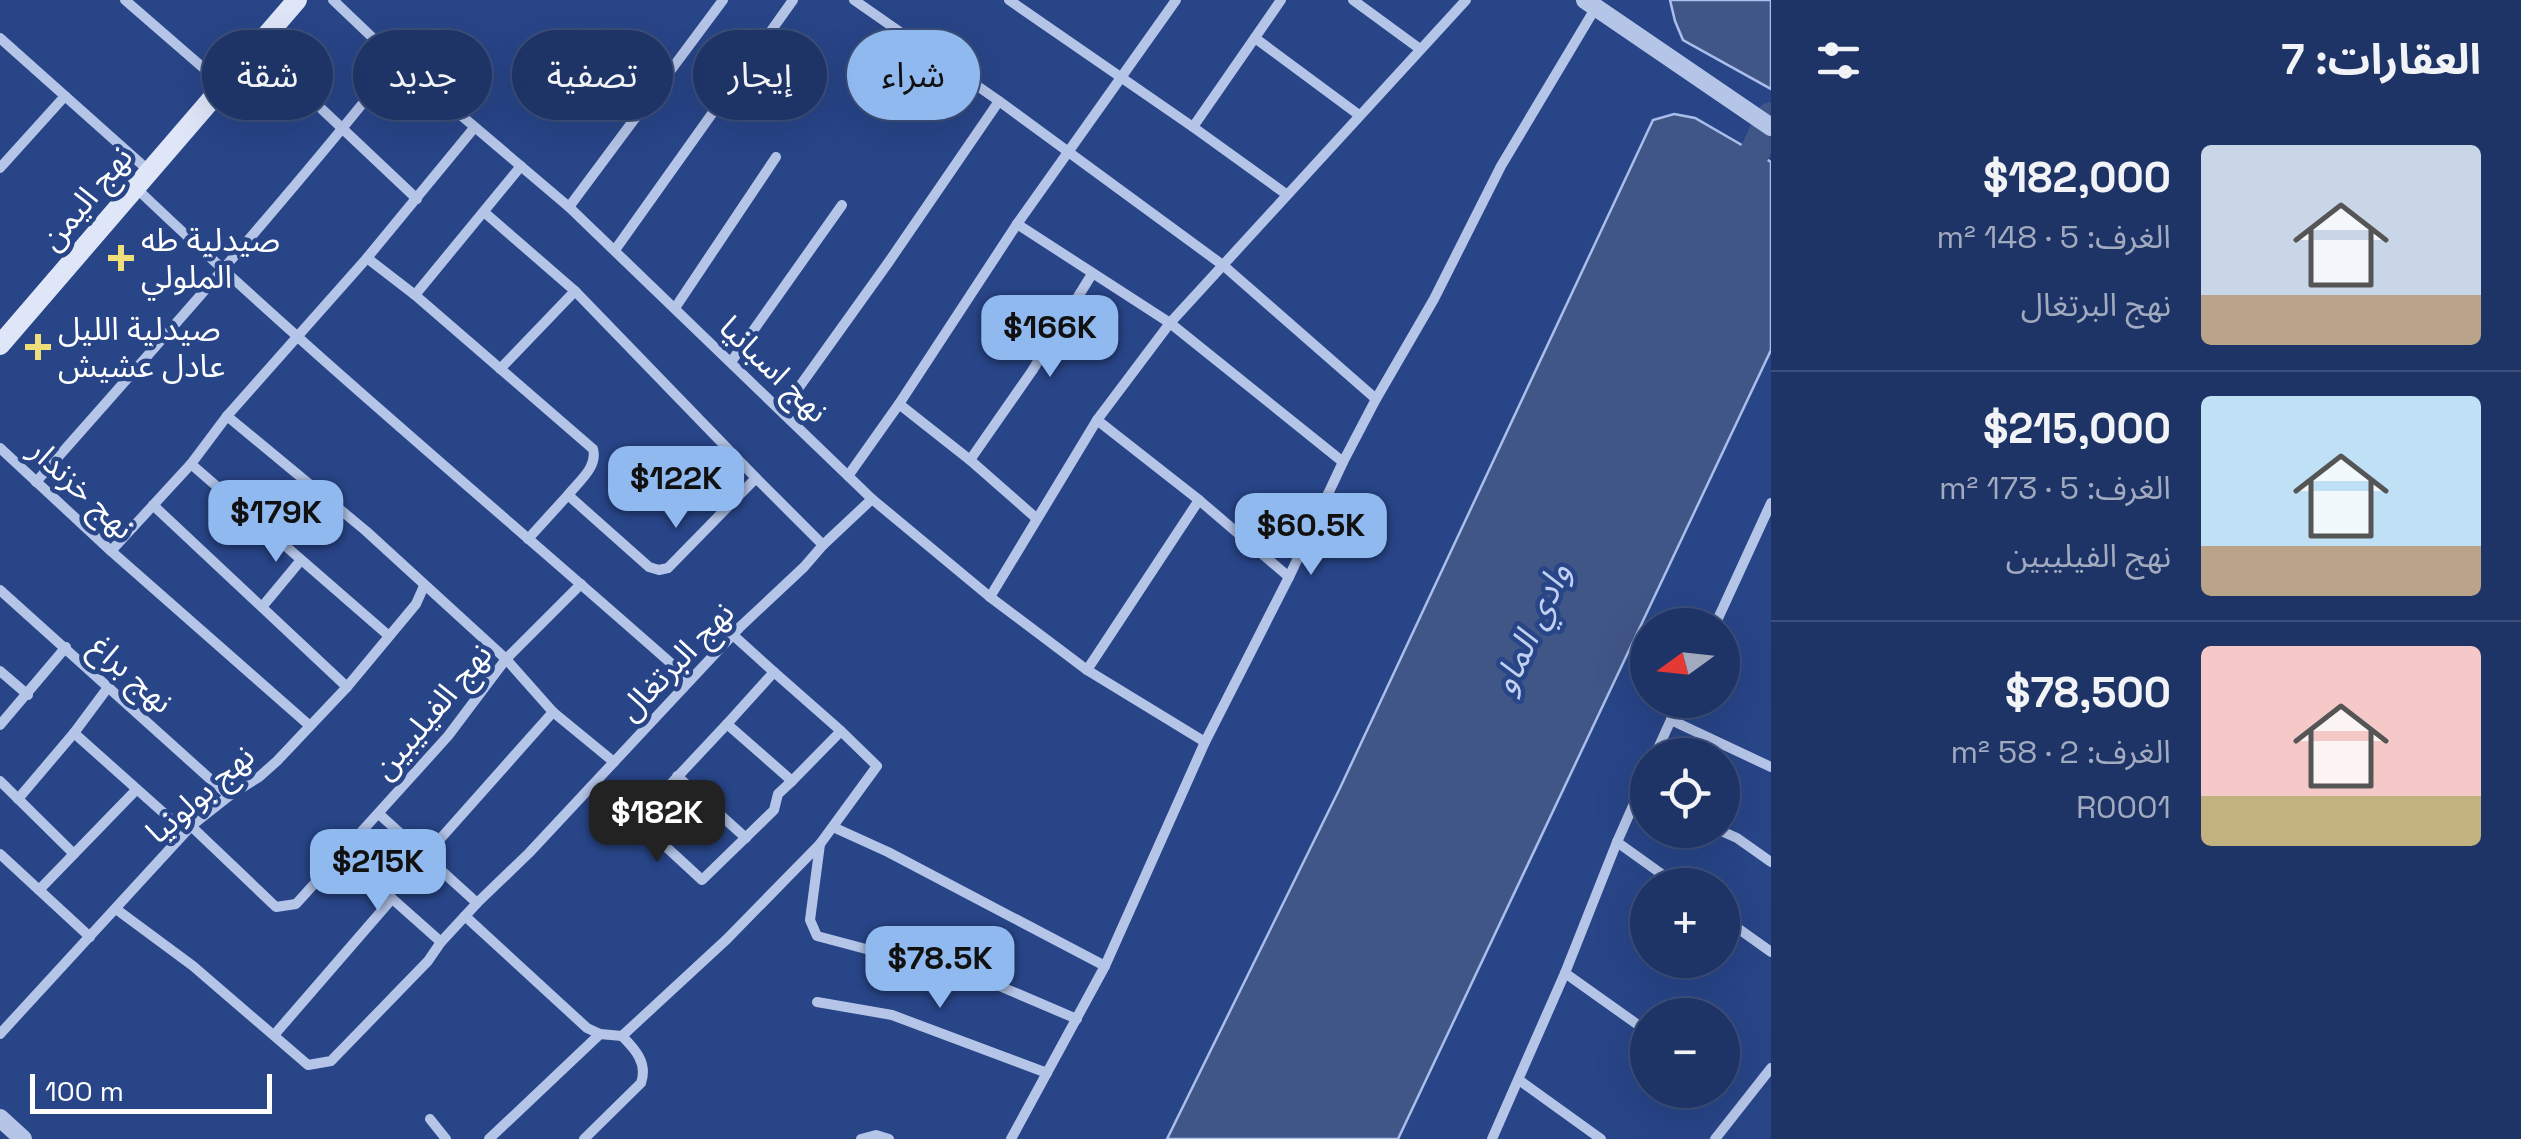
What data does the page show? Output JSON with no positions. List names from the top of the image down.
{
  "streets": {
    "main road": ["نهج اليمن"],
    "street": [
      "نهج اسبانيا",
      "نهج خزندار",
      "نهج البرتغال",
      "نهج براغ",
      "نهج الفيليبين",
      "نهج بولونيا"
    ]
  },
  "crossings": [
    ["نهج اسبانيا", "نهج البرتغال"],
    ["نهج خزندار", "نهج بولونيا"],
    ["نهج براغ", "نهج بولونيا"],
    ["نهج الفيليبين", "نهج بولونيا"]
  ],
  "water": ["وادي الماو"],
  "places": {
    "health": ["صيدلية طه الملولي", "صيدلية الليل عادل عشيش"]
  },
  "scale_bar": "100 m",
  "north": "left",
  "page": {
    "heading": "العقارات: 7",
    "chip": [
      "شراء",
      "إيجار",
      "تصفية",
      "جديد",
      "شقة"
    ],
    "list": [
      {
        "name": "$182,000",
        "note": "الغرف: 5 · 148 m² · نهج البرتغال"
      },
      {
        "name": "$215,000",
        "note": "الغرف: 5 · 173 m² · نهج الفيليبين"
      },
      {
        "name": "$78,500",
        "note": "الغرف: 2 · 58 m² · R0001"
      }
    ],
    "price": [
      "$166K",
      "$122K",
      "$179K",
      "$60.5K",
      "$182K",
      "$215K",
      "$78.5K"
    ],
    "map_buttons": ["+", "−"],
    "scale": "100 m"
  }
}
